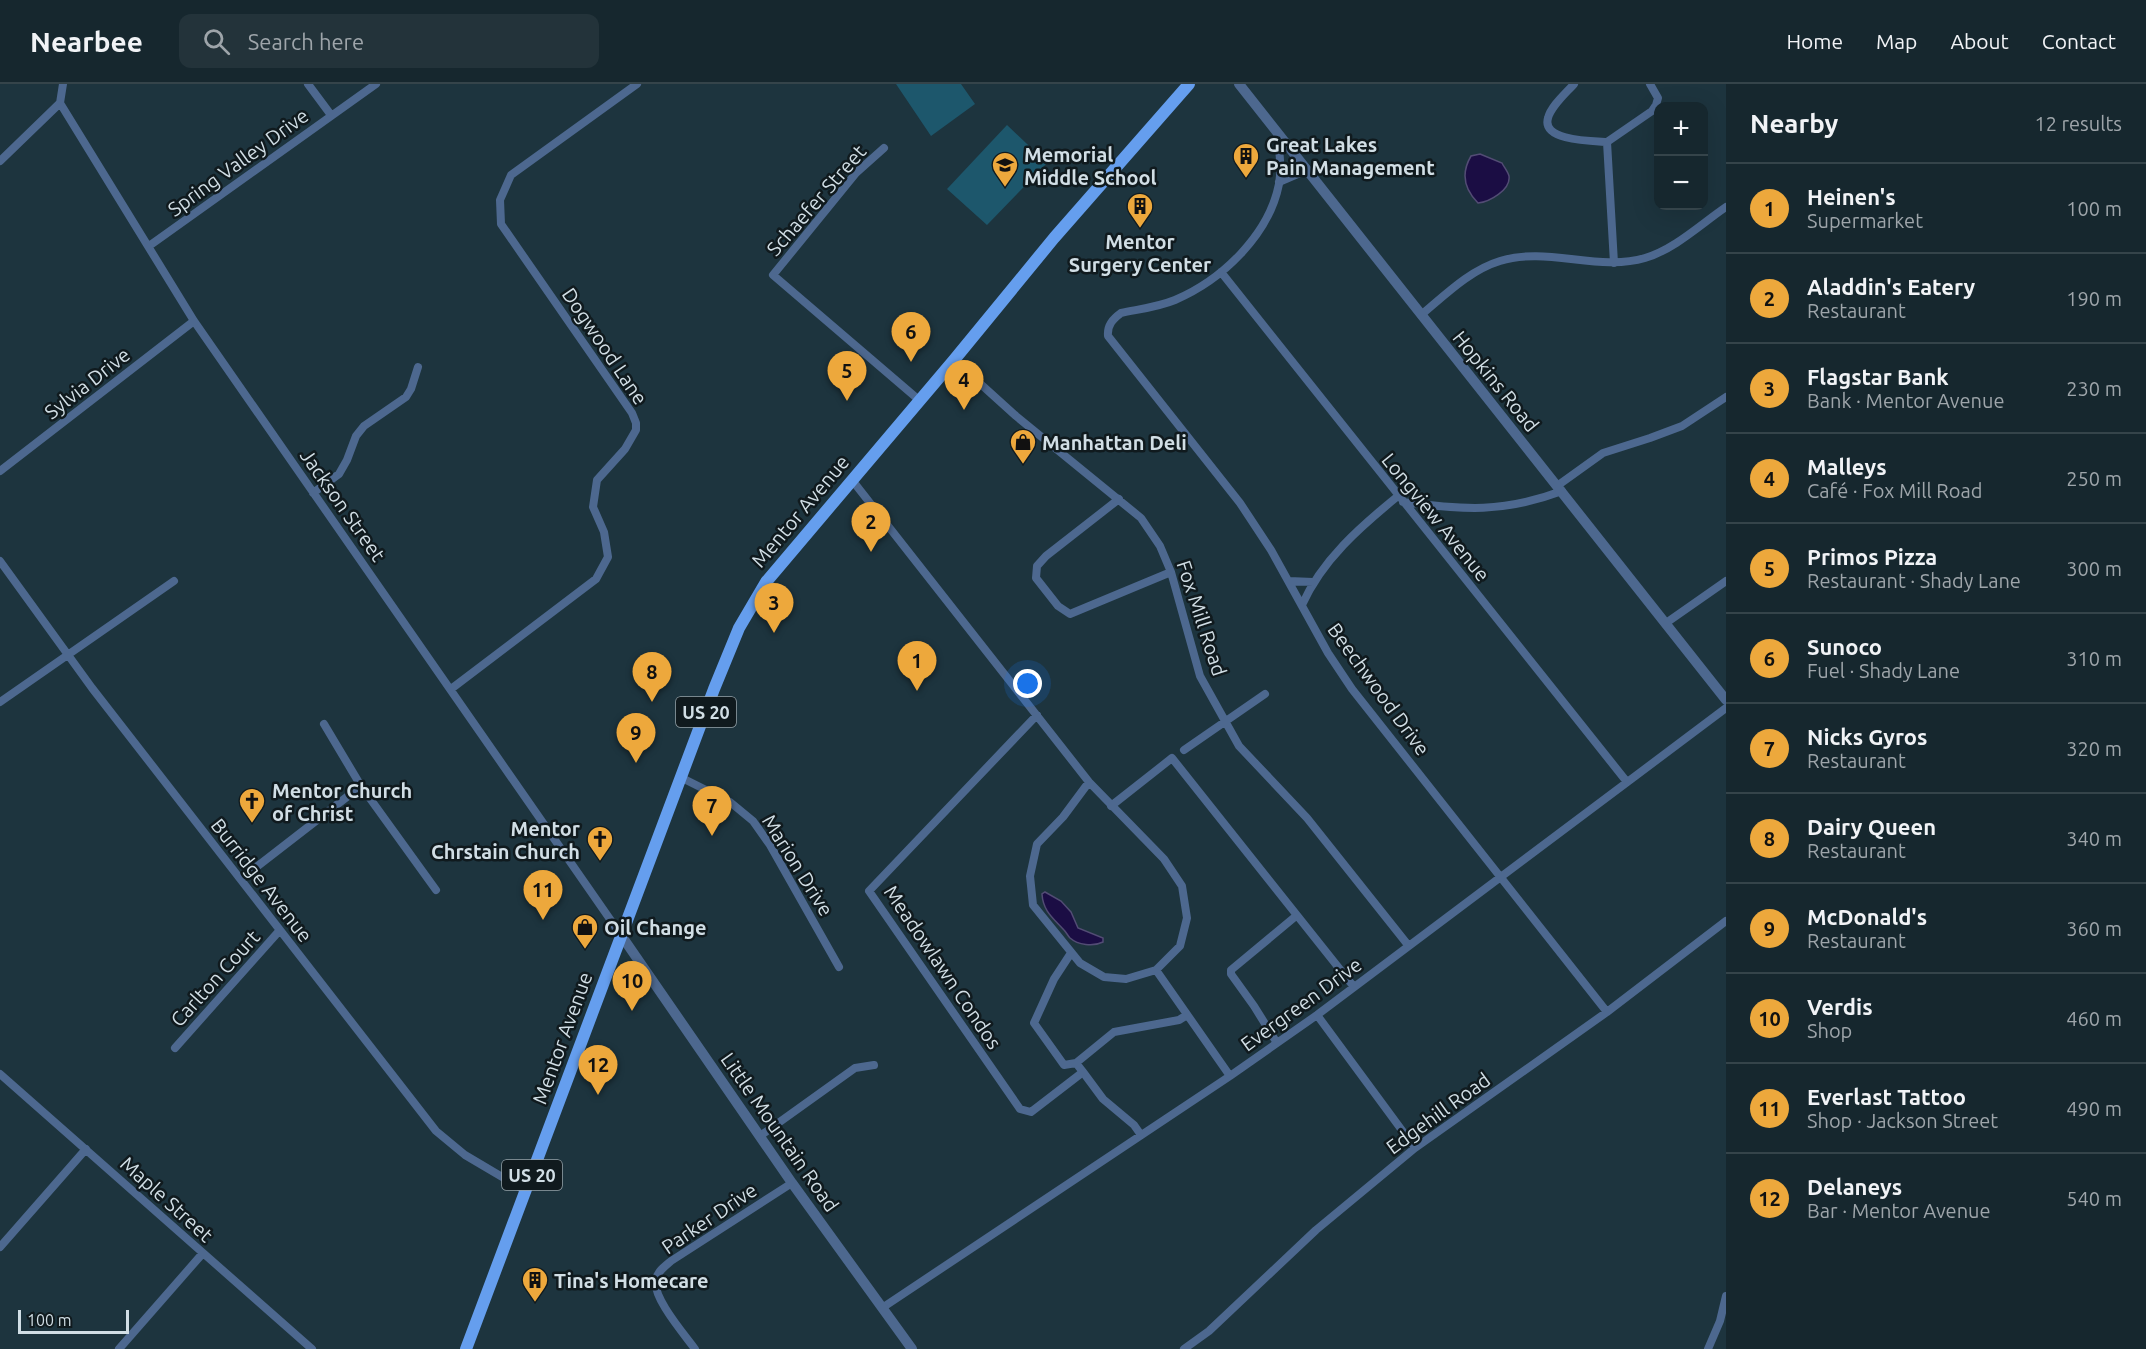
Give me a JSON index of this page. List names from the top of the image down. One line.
{"streets":{"main road":["Mentor Avenue","US 20"],"street":["Spring Valley Drive","Schaefer Street","Dogwood Lane","Hopkins Road","Sylvia Drive","Jackson Street","Longview Avenue","Fox Mill Road","Beechwood Drive","Marion Drive","Burridge Avenue","Meadowlawn Condos","Carlton Court","Evergreen Drive","Edgehill Road","Little Mountain Road","Maple Street","Parker Drive"]},"crossings":[["Spring Valley Drive","Jackson Street"],["Schaefer Street","Mentor Avenue"],["Dogwood Lane","Jackson Street"],["Sylvia Drive","Jackson Street"],["Jackson Street","Mentor Avenue"],["Jackson Street","Little Mountain Road"],["Mentor Avenue","Fox Mill Road"],["Mentor Avenue","Marion Drive"],["Mentor Avenue","Burridge Avenue"],["Mentor Avenue","Little Mountain Road"],["Longview Avenue","Beechwood Drive"],["Longview Avenue","Evergreen Drive"],["Fox Mill Road","Evergreen Drive"],["Beechwood Drive","Evergreen Drive"],["Beechwood Drive","Edgehill Road"],["Burridge Avenue","Carlton Court"],["Evergreen Drive","Little Mountain Road"],["Little Mountain Road","Parker Drive"]],"places":{"building":["Great Lakes Pain Management","Mentor Surgery Center","Tina's Homecare"],"school or university":["Memorial Middle School"],"shop":["Manhattan Deli","Oil Change"],"church":["Mentor Church of Christ","Mentor Chrstain Church"]},"scale_bar":"100 m","page":{"header":"Nearbee","search":"Search here","nav":["Home","Map","About","Contact"],"heading":["Nearby","12 results"],"map_buttons":["+","−"],"list":[{"mark":"1","name":"Heinen's","note":"Supermarket","value":"100 m"},{"mark":"2","name":"Aladdin's Eatery","note":"Restaurant","value":"190 m"},{"mark":"3","name":"Flagstar Bank","note":"Bank · Mentor Avenue","value":"230 m"},{"mark":"4","name":"Malleys","note":"Café · Fox Mill Road","value":"250 m"},{"mark":"5","name":"Primos Pizza","note":"Restaurant · Shady Lane","value":"300 m"},{"mark":"6","name":"Sunoco","note":"Fuel · Shady Lane","value":"310 m"},{"mark":"7","name":"Nicks Gyros","note":"Restaurant","value":"320 m"},{"mark":"8","name":"Dairy Queen","note":"Restaurant","value":"340 m"},{"mark":"9","name":"McDonald's","note":"Restaurant","value":"360 m"},{"mark":"10","name":"Verdis","note":"Shop","value":"460 m"},{"mark":"11","name":"Everlast Tattoo","note":"Shop · Jackson Street","value":"490 m"},{"mark":"12","name":"Delaneys","note":"Bar · Mentor Avenue","value":"540 m"}],"pins":["6","5","4","2","3","1","8","9","7","11","10","12"],"scale":"100 m"}}
